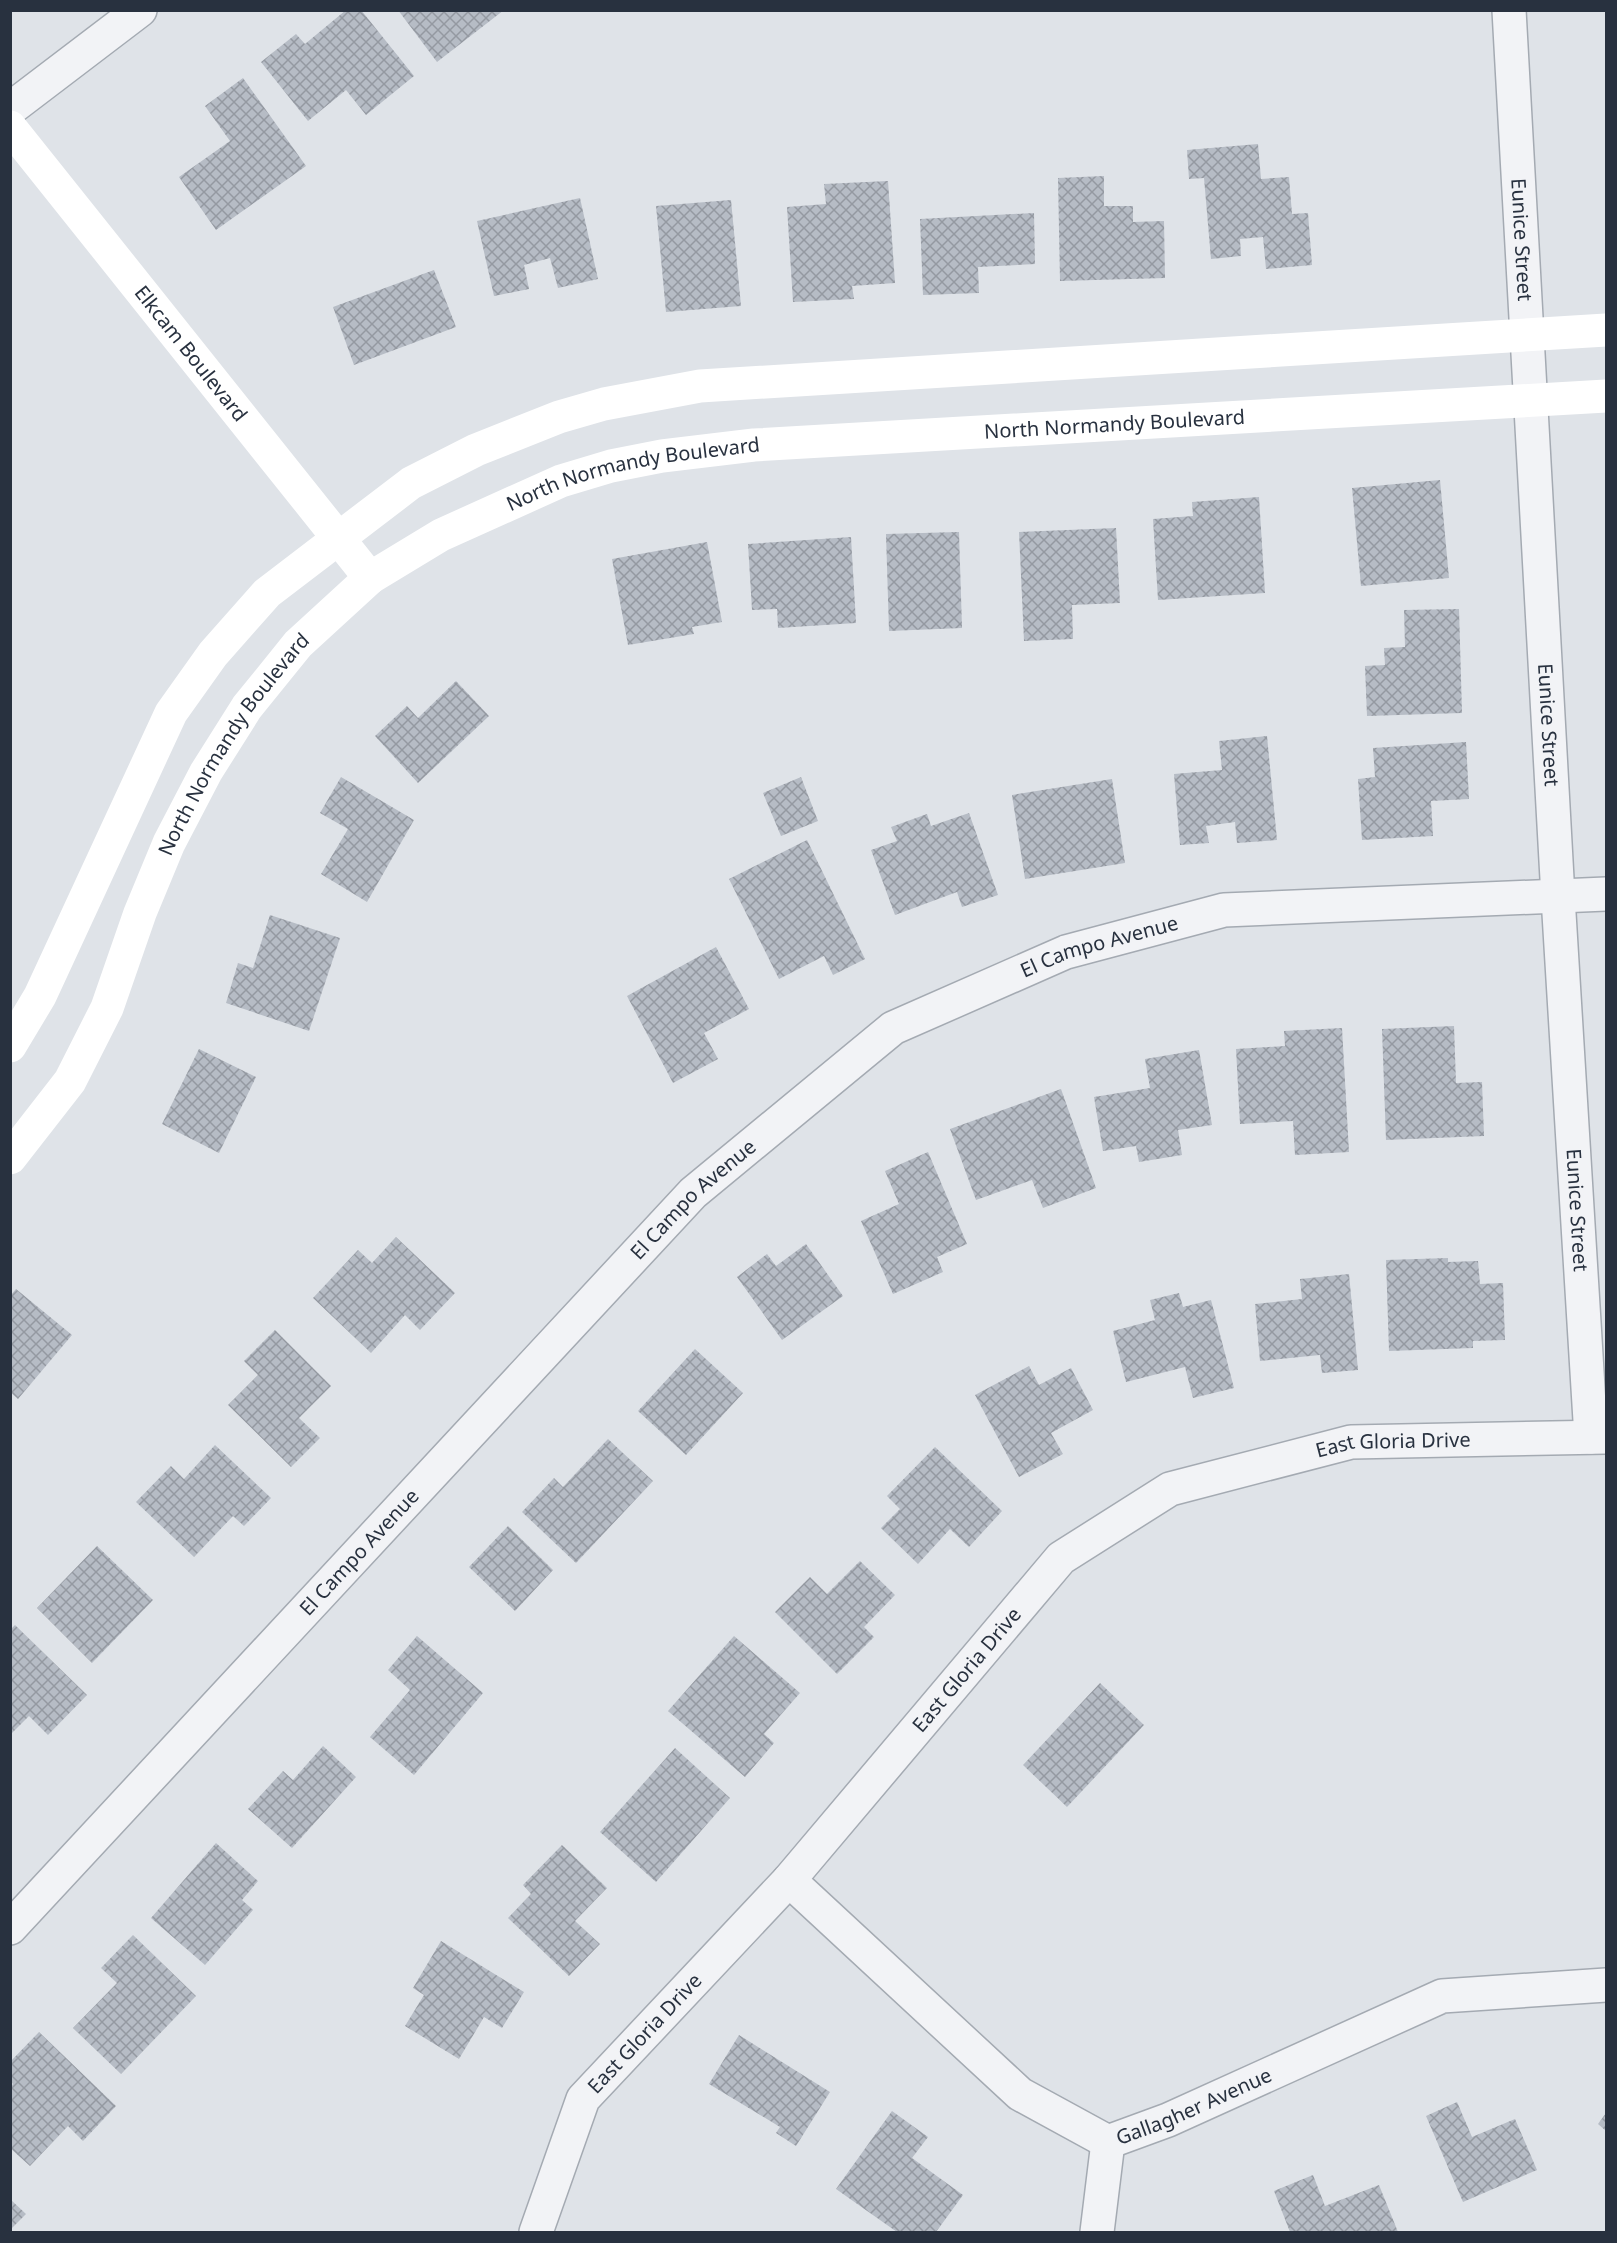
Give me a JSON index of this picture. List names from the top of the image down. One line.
{"streets":{"street":["Eunice Street","Elkcam Boulevard","North Normandy Boulevard","El Campo Avenue","East Gloria Drive","Gallagher Avenue"]},"crossings":[["Eunice Street","North Normandy Boulevard"],["Eunice Street","El Campo Avenue"],["Eunice Street","East Gloria Drive"],["Elkcam Boulevard","North Normandy Boulevard"],["East Gloria Drive","Gallagher Avenue"]]}
